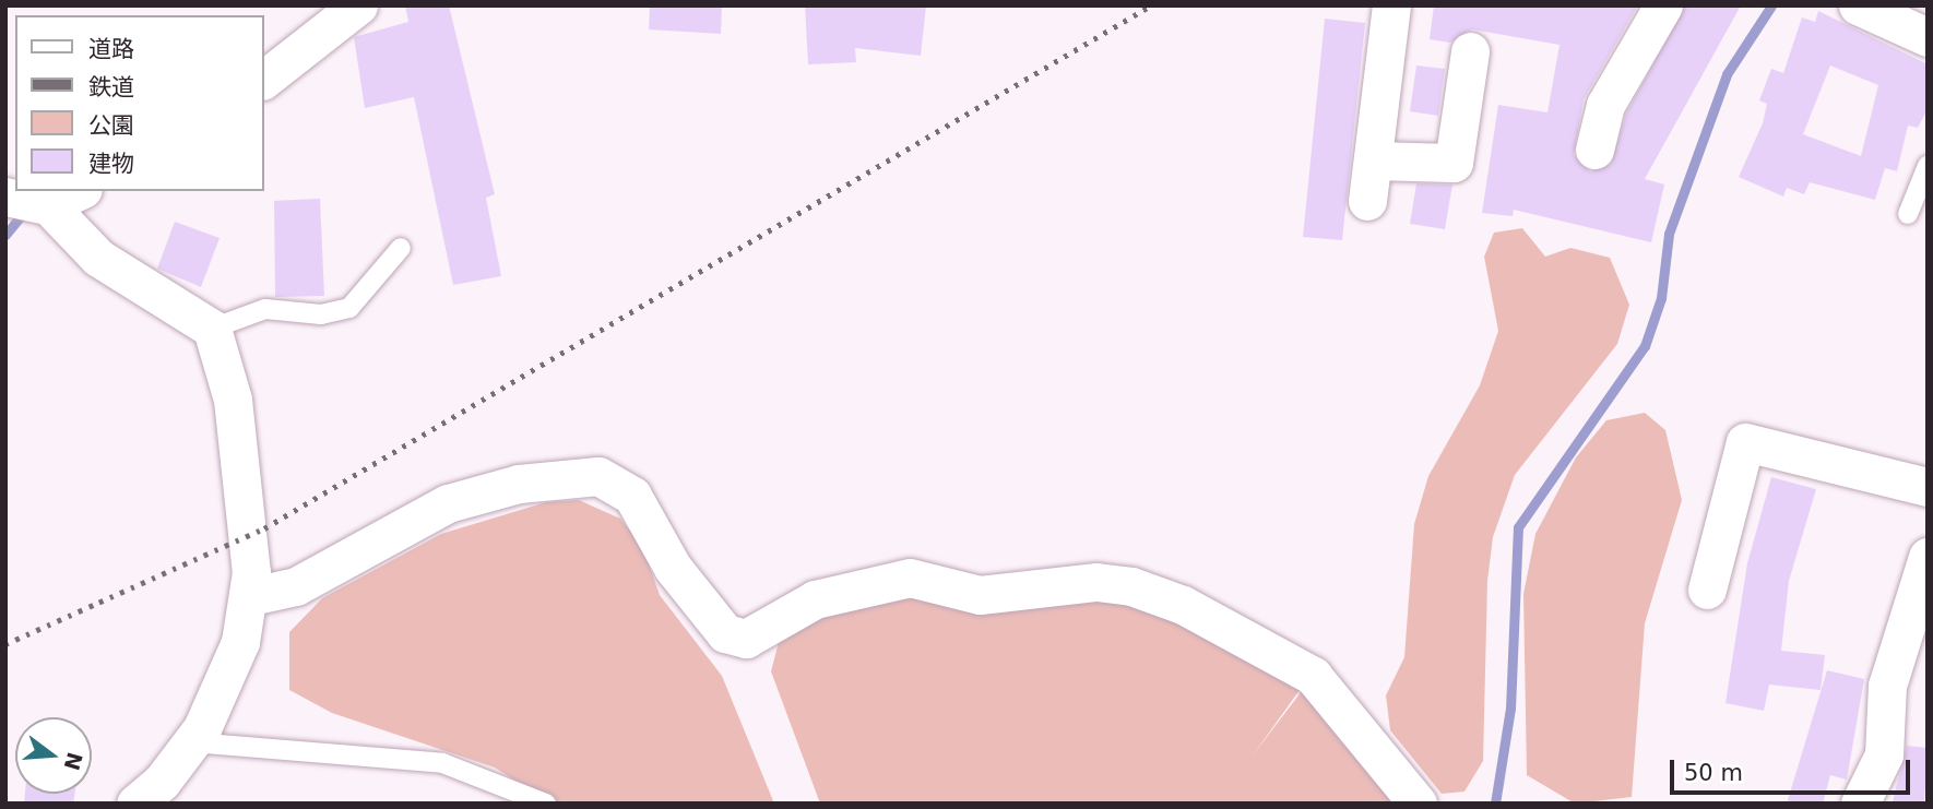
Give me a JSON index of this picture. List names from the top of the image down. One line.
{"legend":["道路","鉄道","公園","建物"],"scale_bar":"50 m","north":"right"}
